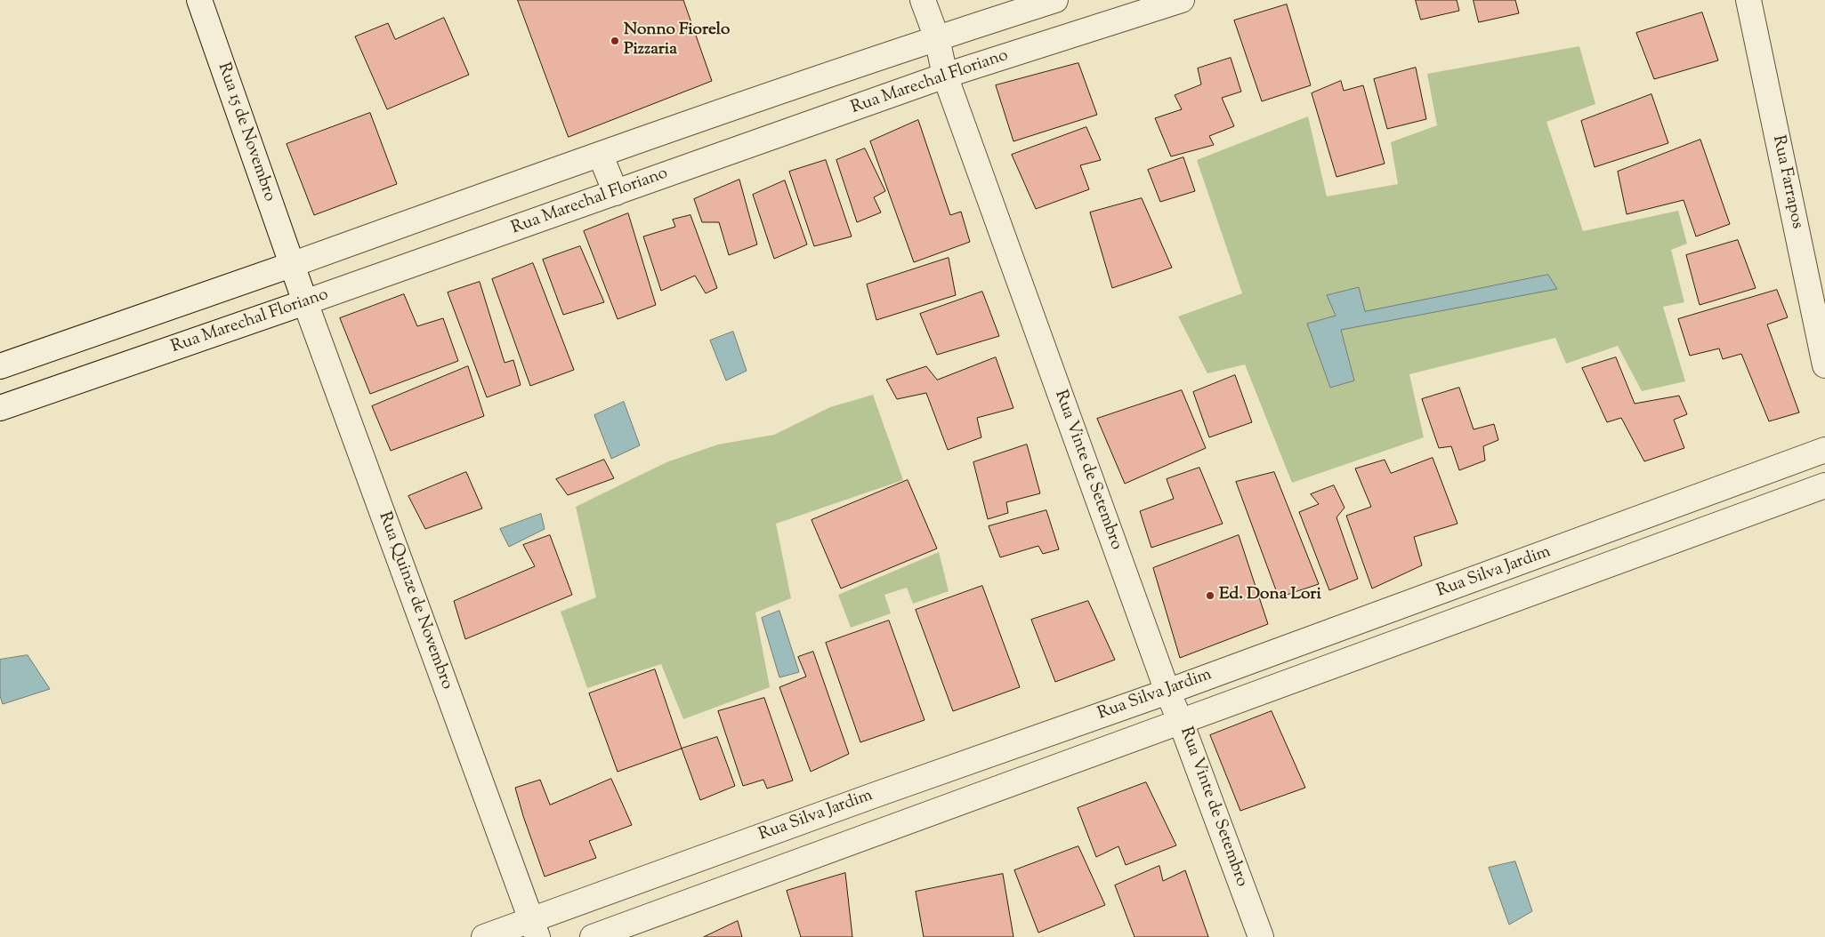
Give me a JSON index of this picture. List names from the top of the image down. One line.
{"streets":{"street":["Rua Marechal Floriano","Rua 15 de Novembro","Rua Farrapos","Rua Vinte de Setembro","Rua Silva Jardim","Rua Quinze de Novembro"]},"crossings":[["Rua Marechal Floriano","Rua Vinte de Setembro"],["Rua Marechal Floriano","Rua Quinze de Novembro"],["Rua 15 de Novembro","Rua Quinze de Novembro"],["Rua Vinte de Setembro","Rua Silva Jardim"],["Rua Silva Jardim","Rua Quinze de Novembro"]],"places":["Nonno Fiorelo Pizzaria","Ed. Dona Lori"]}
